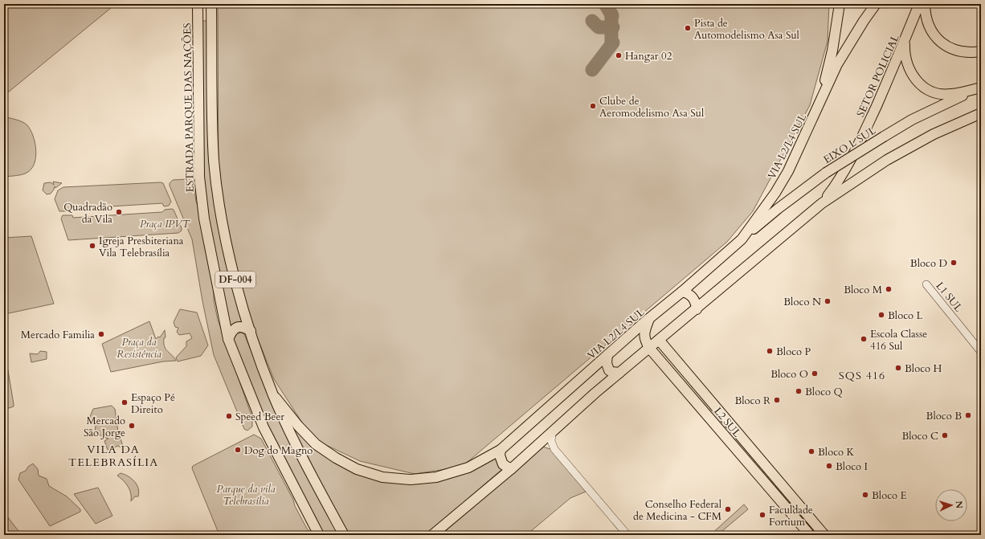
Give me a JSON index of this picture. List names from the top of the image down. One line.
{"streets":{"main road":["SETOR POLICIAL","ESTRADA PARQUE DAS NAÇÕES","EIXO L SUL","VIA L2/L4 SUL","DF-004","L2 SUL"],"street":["L1 SUL"]},"crossings":[["EIXO L SUL","VIA L2/L4 SUL"],["VIA L2/L4 SUL","DF-004"],["VIA L2/L4 SUL","L2 SUL"]],"districts":["SQS 416","VILA DA TELEBRASÍLIA"],"parks":["Praça IPVT","Praça da Resistência","Parque da vila Telebrasília"],"places":["Pista de Automodelismo Asa Sul","Hangar 02","Clube de Aeromodelismo Asa Sul","Quadradão da Vila","Igreja Presbiteriana Vila Telebrasília","Bloco D","Bloco M","Bloco N","Bloco L","Mercado Familia","Escola Classe 416 Sul","Bloco P","Bloco H","Bloco O","Bloco Q","Bloco R","Espaço Pé Direito","Bloco B","Speed Beer","Mercado São Jorge","Bloco C","Dog do Magno","Bloco K","Bloco I","Bloco E","Conselho Federal de Medicina - CFM","Faculdade Fortium"],"north":"right"}
